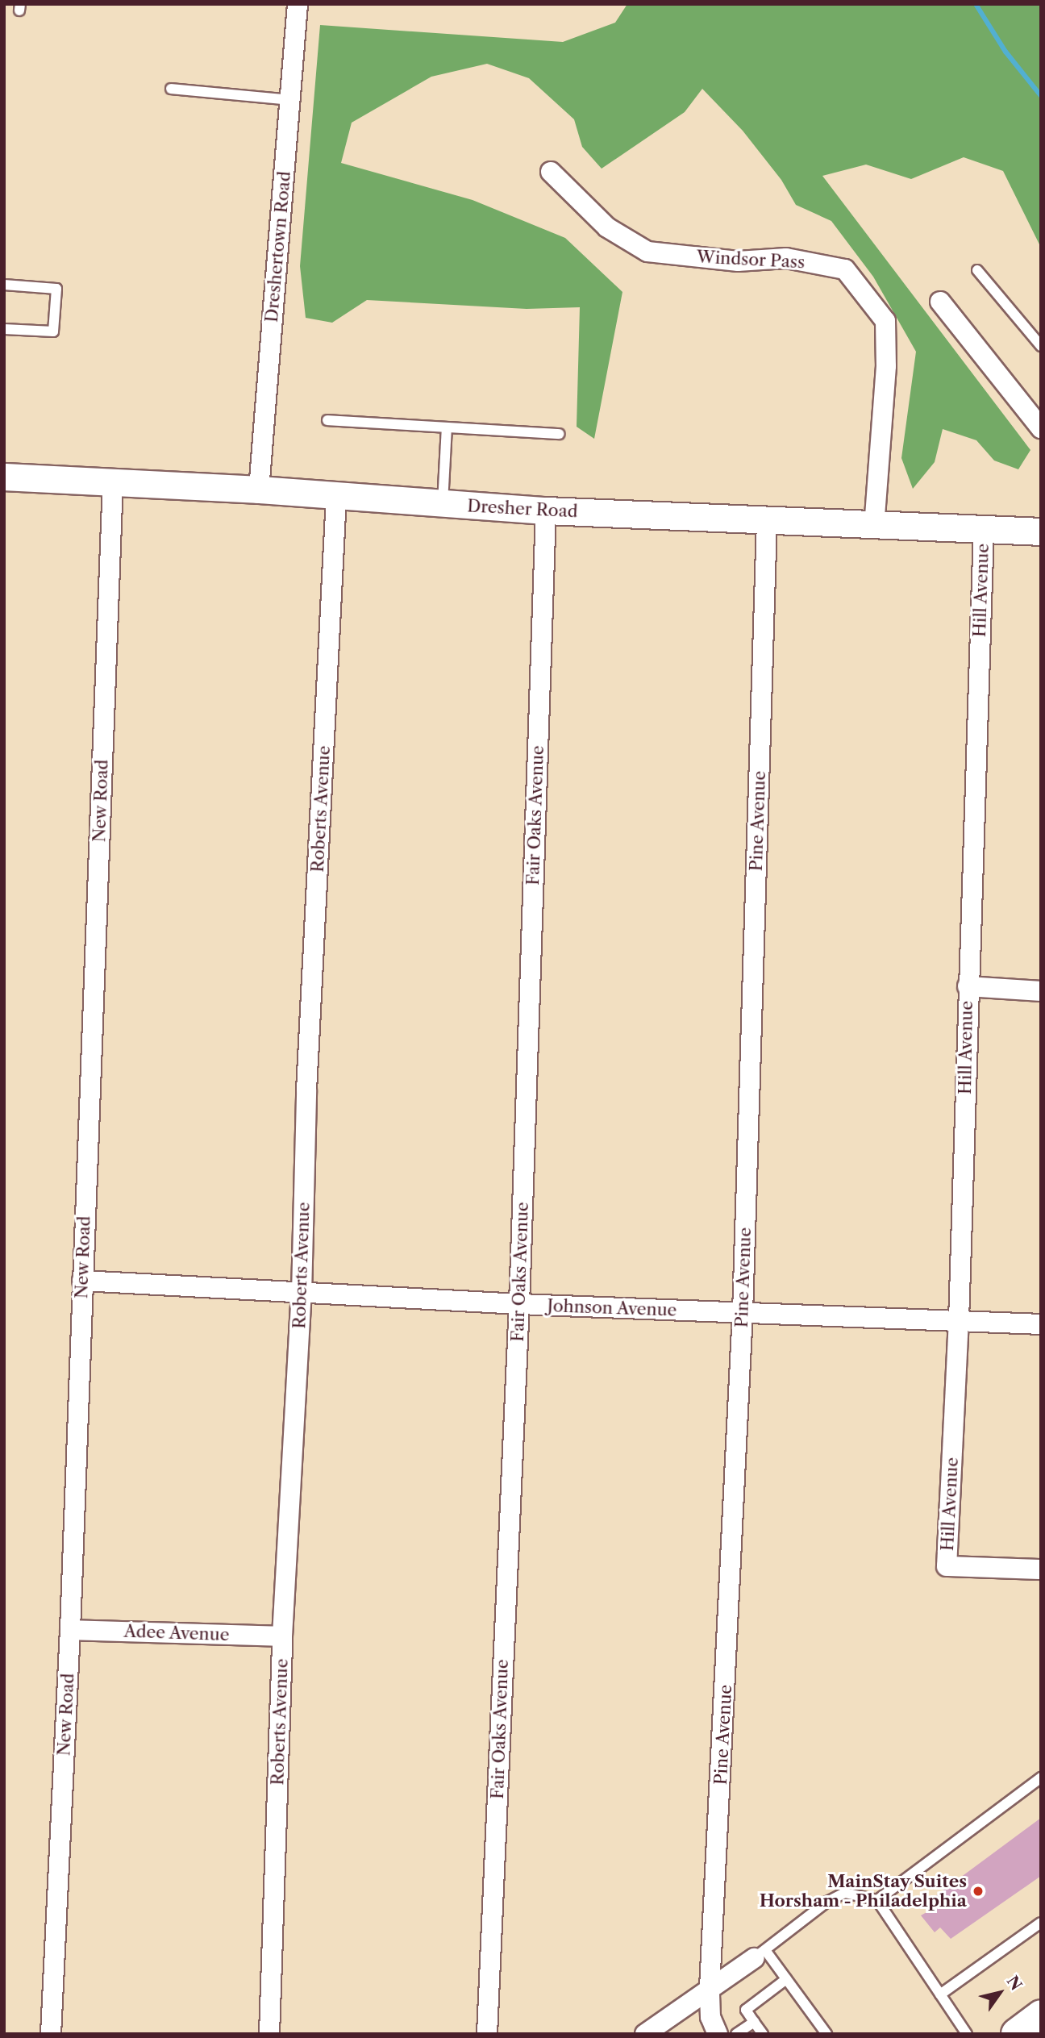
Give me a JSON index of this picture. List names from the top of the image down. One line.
{"streets":{"main road":["Dresher Road"],"street":["Dreshertown Road","Windsor Pass","Hill Avenue","New Road","Roberts Avenue","Fair Oaks Avenue","Pine Avenue","Johnson Avenue","Adee Avenue"]},"crossings":[["Dreshertown Road","Dresher Road"],["Windsor Pass","Dresher Road"],["Dresher Road","Hill Avenue"],["Dresher Road","New Road"],["Dresher Road","Roberts Avenue"],["Dresher Road","Fair Oaks Avenue"],["Dresher Road","Pine Avenue"],["Hill Avenue","Johnson Avenue"],["New Road","Johnson Avenue"],["New Road","Adee Avenue"],["Roberts Avenue","Johnson Avenue"],["Roberts Avenue","Adee Avenue"],["Fair Oaks Avenue","Johnson Avenue"],["Pine Avenue","Johnson Avenue"]],"places":["MainStay Suites Horsham - Philadelphia"],"north":"top right"}
